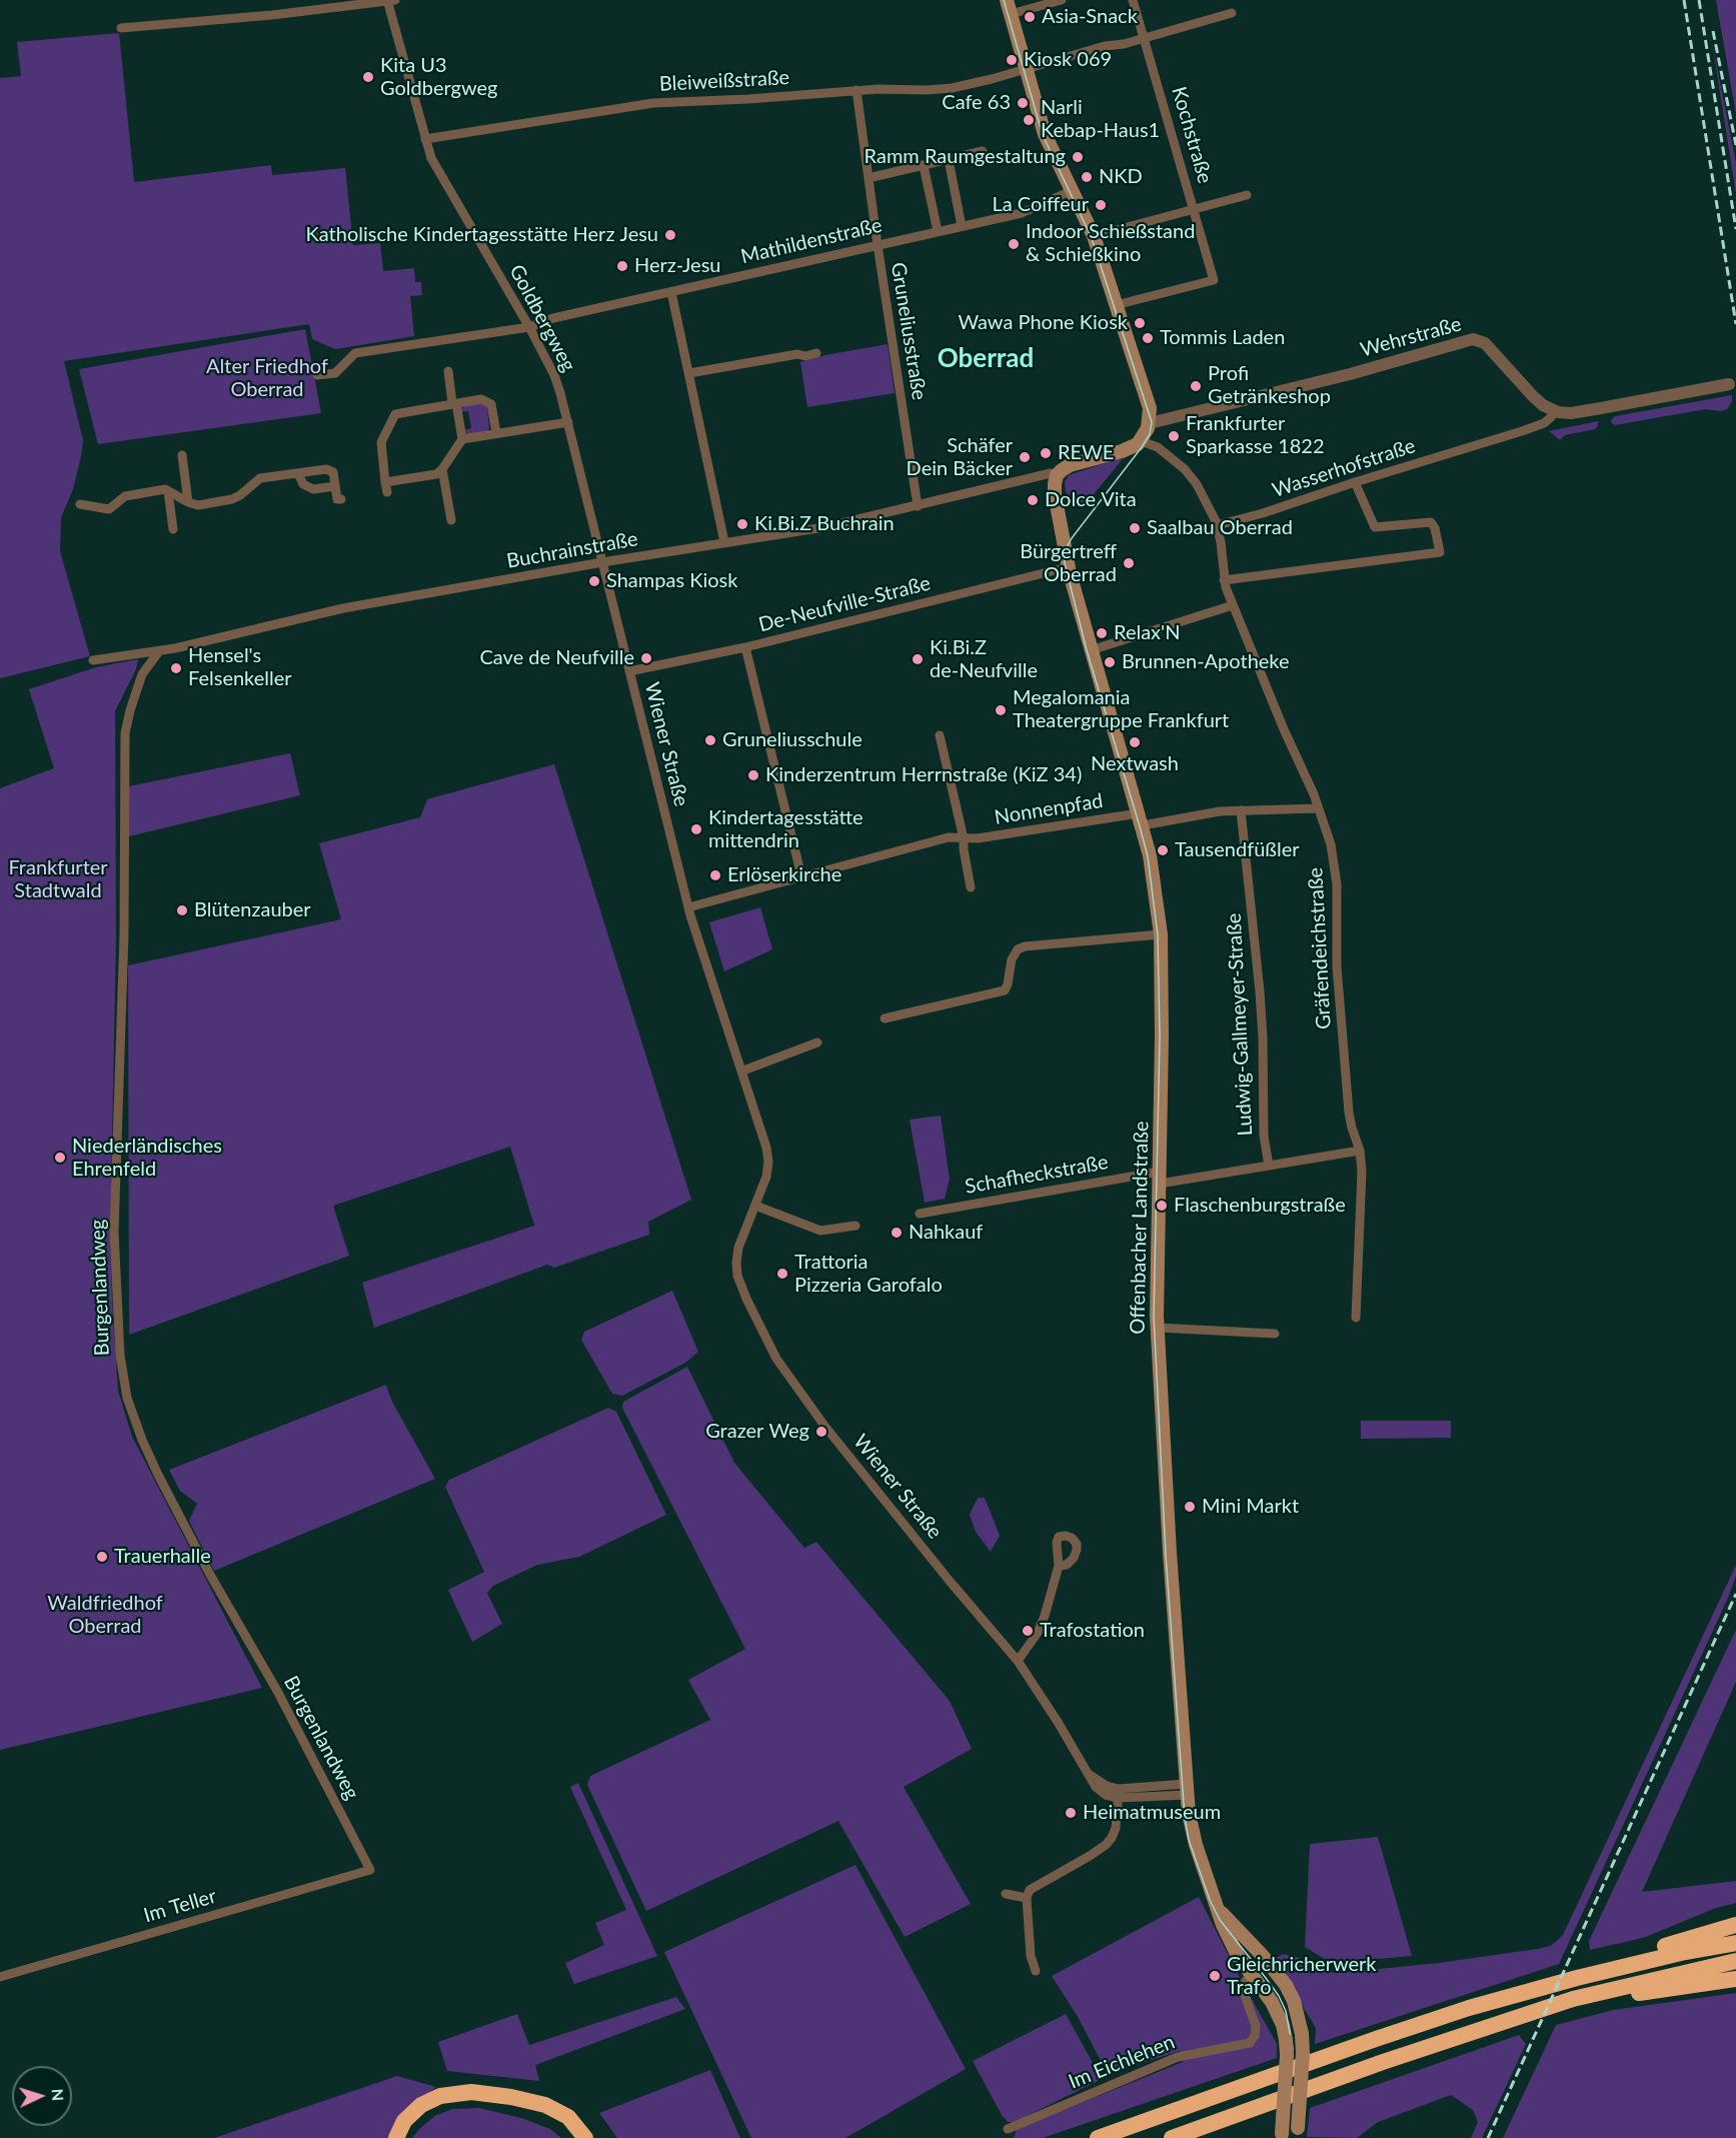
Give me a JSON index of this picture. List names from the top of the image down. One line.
{"streets":{"main road":["Offenbacher Landstraße"],"street":["Bleiweißstraße","Kochstraße","Mathildenstraße","Goldbergweg","Gruneliusstraße","Wehrstraße","Wasserhofstraße","Buchrainstraße","De-Neufville-Straße","Wiener Straße","Nonnenpfad","Gräfendeichstraße","Ludwig-Gallmeyer-Straße","Schafheckstraße","Burgenlandweg","Im Teller","Im Eichlehen"]},"crossings":[["Bleiweißstraße","Kochstraße"],["Bleiweißstraße","Goldbergweg"],["Bleiweißstraße","Gruneliusstraße"],["Mathildenstraße","Goldbergweg"],["Mathildenstraße","Gruneliusstraße"],["Goldbergweg","Buchrainstraße"],["Goldbergweg","Wiener Straße"],["Gruneliusstraße","Buchrainstraße"],["Wehrstraße","Wasserhofstraße"],["Wasserhofstraße","Gräfendeichstraße"],["Buchrainstraße","Wiener Straße"],["Buchrainstraße","Offenbacher Landstraße"],["Buchrainstraße","Burgenlandweg"],["De-Neufville-Straße","Wiener Straße"],["De-Neufville-Straße","Offenbacher Landstraße"],["Wiener Straße","Nonnenpfad"],["Wiener Straße","Offenbacher Landstraße"],["Nonnenpfad","Gräfendeichstraße"],["Nonnenpfad","Ludwig-Gallmeyer-Straße"],["Nonnenpfad","Offenbacher Landstraße"],["Schafheckstraße","Offenbacher Landstraße"],["Offenbacher Landstraße","Im Eichlehen"],["Burgenlandweg","Im Teller"]],"districts":["Oberrad"],"parks":["Alter Friedhof Oberrad","Frankfurter Stadtwald","Waldfriedhof Oberrad"],"places":["Asia-Snack","Kiosk 069","Kita U3 Goldbergweg","Cafe 63","Narli Kebap-Haus1","Ramm Raumgestaltung","NKD","La Coiffeur","Katholische Kindertagesstätte Herz Jesu","Indoor Schießstand & Schießkino","Herz-Jesu","Wawa Phone Kiosk","Tommis Laden","Profi Getränkeshop","Frankfurter Sparkasse 1822","REWE","Schäfer Dein Bäcker","Dolce Vita","Ki.Bi.Z Buchrain","Saalbau Oberrad","Bürgertreff Oberrad","Shampas Kiosk","Relax'N","Cave de Neufville","Ki.Bi.Z de-Neufville","Brunnen-Apotheke","Hensel's Felsenkeller","Megalomania Theatergruppe Frankfurt","Gruneliusschule","Nextwash","Kinderzentrum Herrnstraße (KiZ 34)","Kindertagesstätte mittendrin","Tausendfüßler","Erlöserkirche","Blütenzauber","Niederländisches Ehrenfeld","Flaschenburgstraße","Nahkauf","Trattoria Pizzeria Garofalo","Grazer Weg","Mini Markt","Trauerhalle","Trafostation","Heimatmuseum","Gleichricherwerk Trafo"],"north":"right"}
